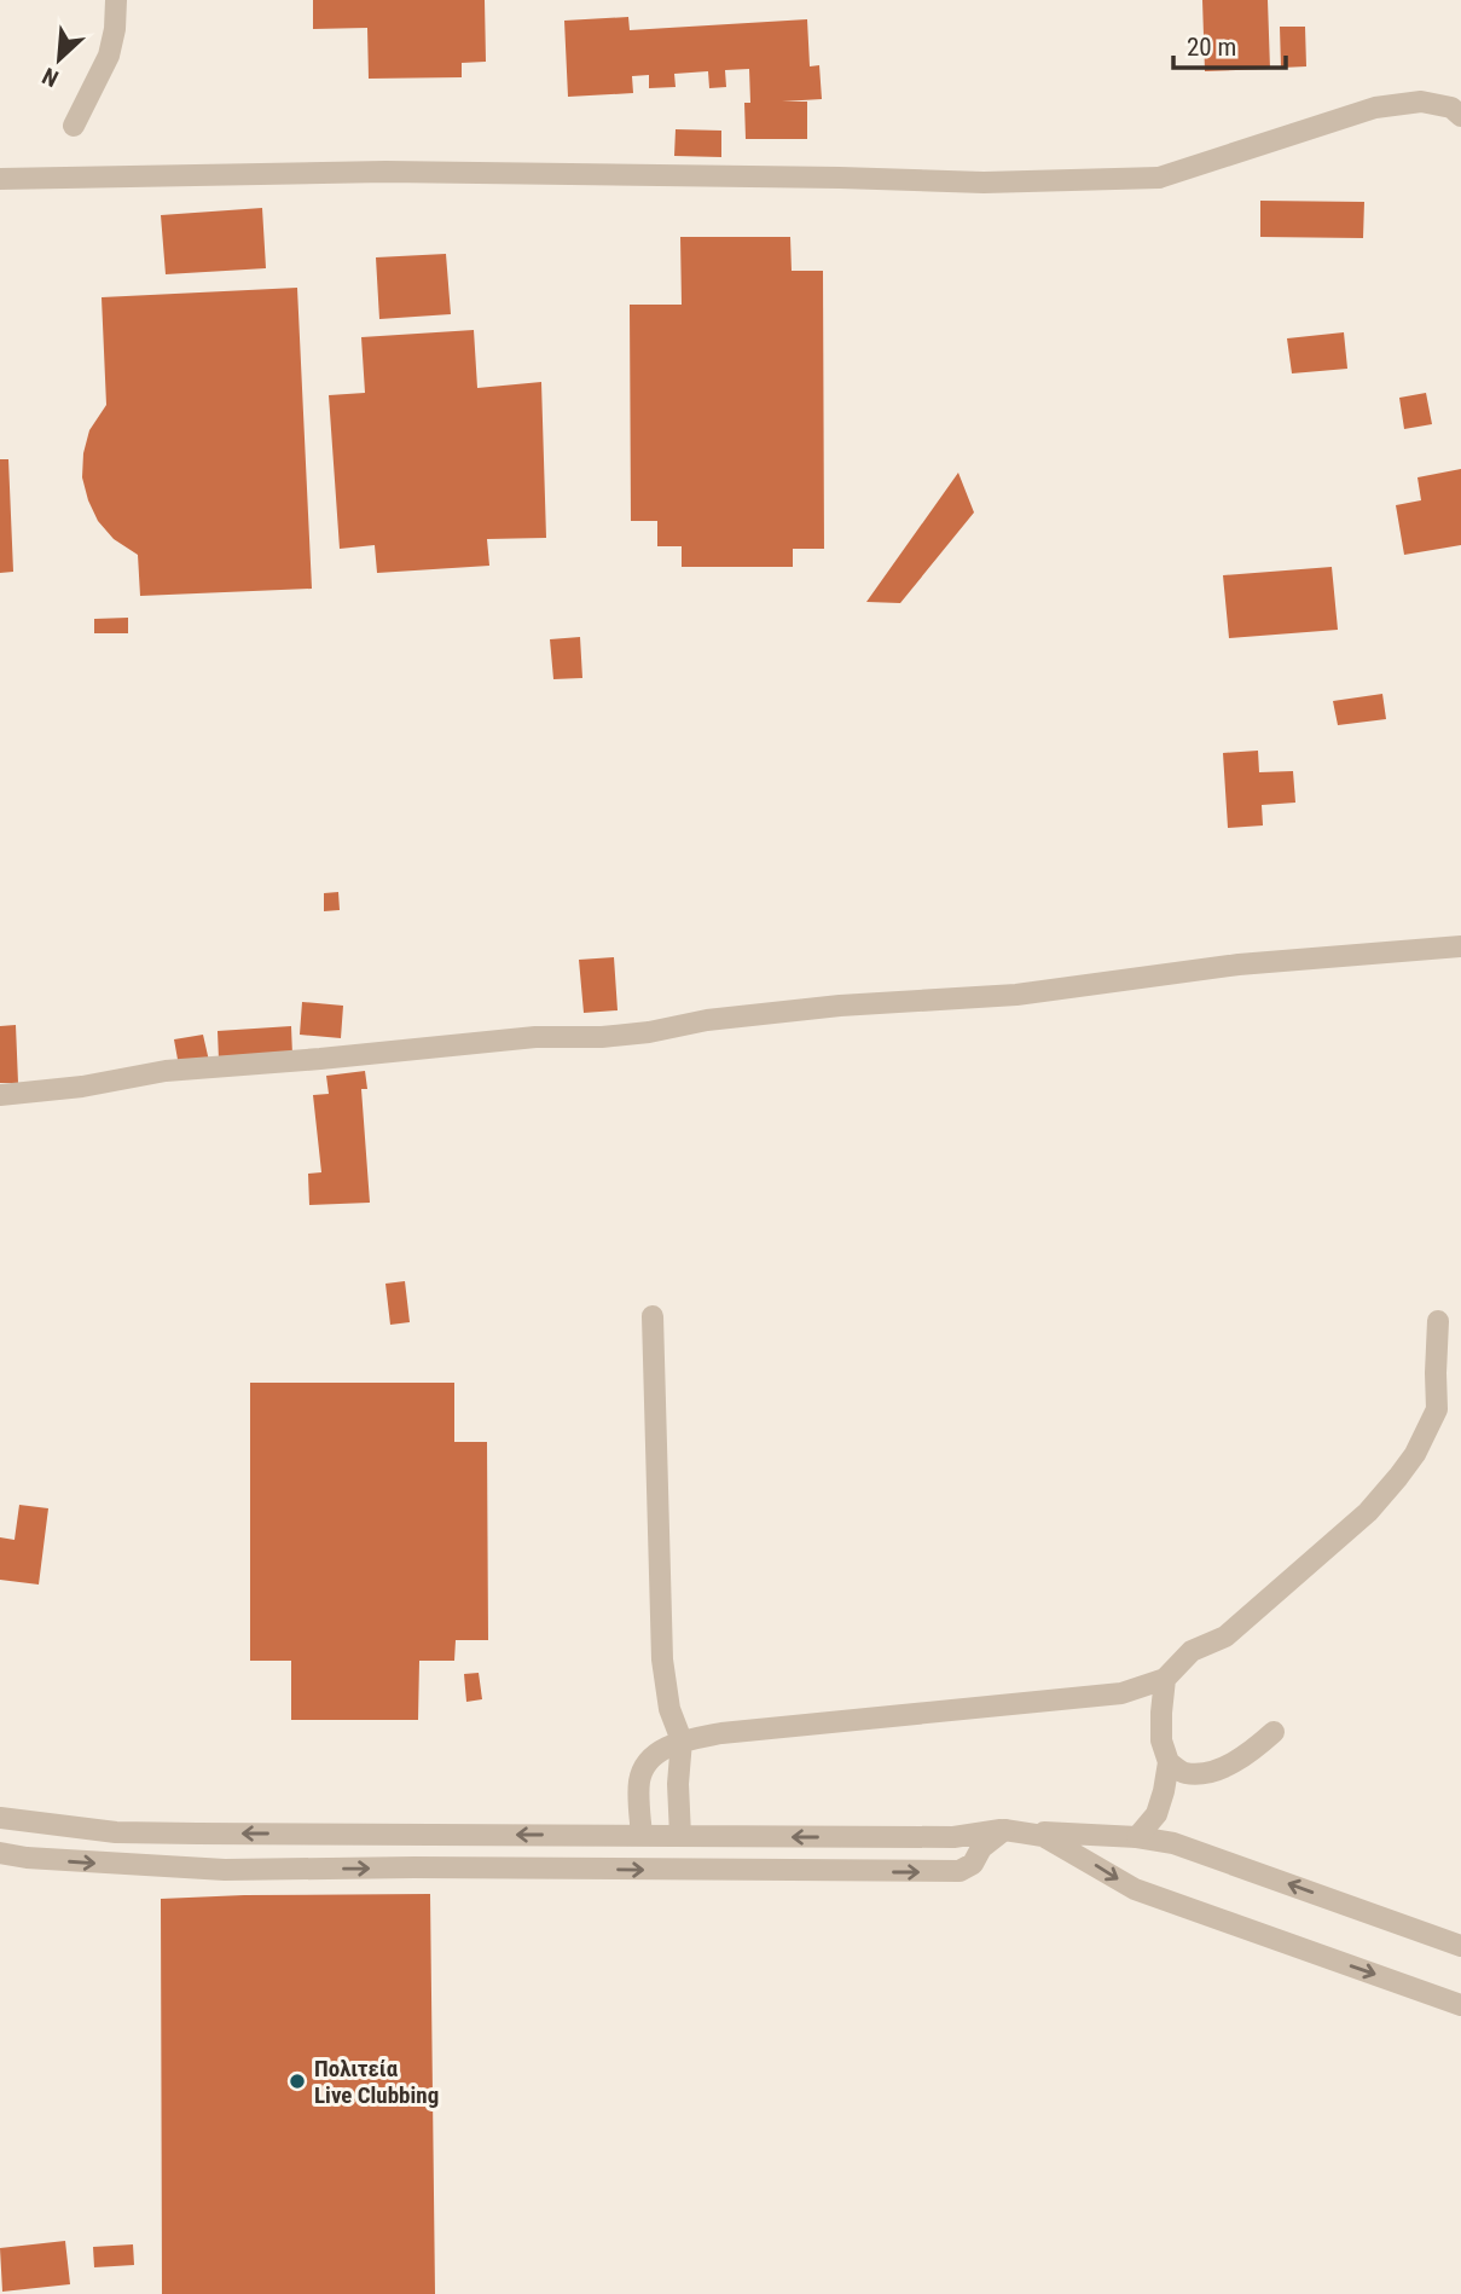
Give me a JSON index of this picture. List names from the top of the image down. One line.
{"places":["Πολιτεία Live Clubbing"],"scale_bar":"20 m","north":"bottom left"}
